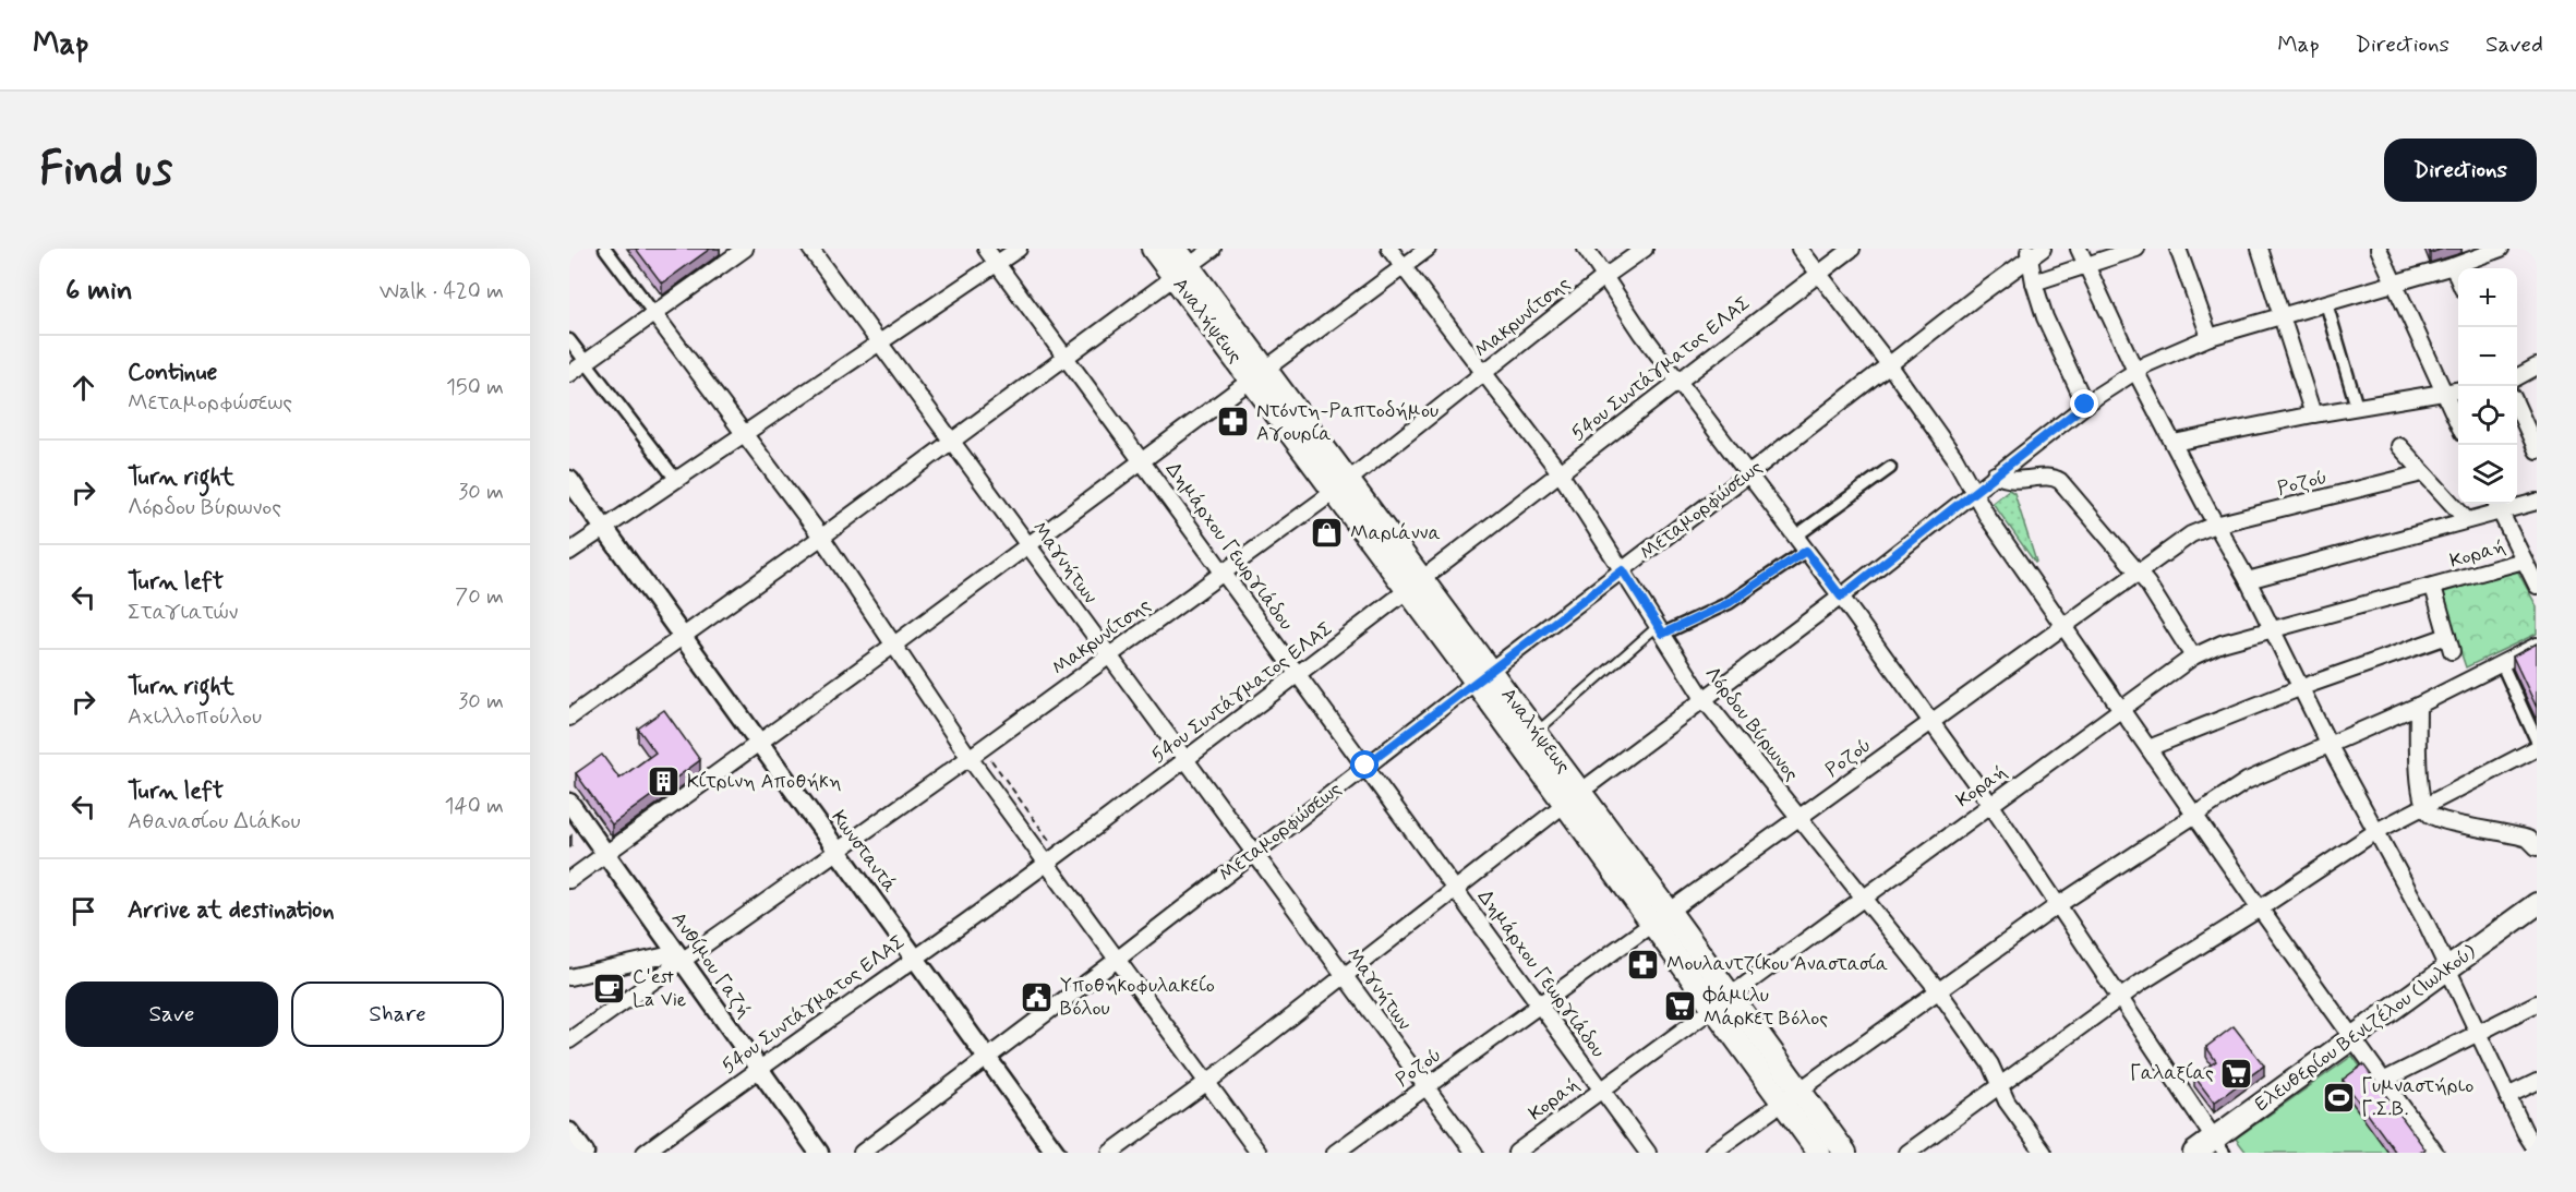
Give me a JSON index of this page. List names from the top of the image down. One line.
{"streets":{"main road":["Αναλήψεως","Ελευθερίου Βενιζέλου (Ιωλκού)"],"street":["Μακρυνίτσης","54ου Συντάγματος ΕΛΑΣ","Ροζού","Μεταμορφώσεως","Δημάρχου Γεωργιάδου","Κοραή","Μαγνήτων","Λόρδου Βύρωνος","Κωνσταντά","Ανθίμου Γαζή"]},"crossings":[["Μακρυνίτσης","Αναλήψεως"],["Μακρυνίτσης","Δημάρχου Γεωργιάδου"],["Μακρυνίτσης","Μαγνήτων"],["Μακρυνίτσης","Λόρδου Βύρωνος"],["Μακρυνίτσης","Κωνσταντά"],["Μακρυνίτσης","Ανθίμου Γαζή"],["Αναλήψεως","54ου Συντάγματος ΕΛΑΣ"],["Αναλήψεως","Ροζού"],["Αναλήψεως","Μεταμορφώσεως"],["Αναλήψεως","Κοραή"],["54ου Συντάγματος ΕΛΑΣ","Δημάρχου Γεωργιάδου"],["54ου Συντάγματος ΕΛΑΣ","Μαγνήτων"],["54ου Συντάγματος ΕΛΑΣ","Λόρδου Βύρωνος"],["54ου Συντάγματος ΕΛΑΣ","Κωνσταντά"],["54ου Συντάγματος ΕΛΑΣ","Ανθίμου Γαζή"],["Ροζού","Δημάρχου Γεωργιάδου"],["Ροζού","Μαγνήτων"],["Ροζού","Λόρδου Βύρωνος"],["Μεταμορφώσεως","Δημάρχου Γεωργιάδου"],["Μεταμορφώσεως","Μαγνήτων"],["Μεταμορφώσεως","Λόρδου Βύρωνος"],["Μεταμορφώσεως","Κωνσταντά"],["Δημάρχου Γεωργιάδου","Κοραή"],["Κοραή","Λόρδου Βύρωνος"]],"places":{"pharmacy":["Ντόντη-Ραπτοδήμου Αγουρία","Μουλαντζίκου Αναστασία"],"shop":["Μαριάννα"],"building":["Κίτρινη Αποθήκη"],"cafe":["C'est La Vie"],"public building":["Υποθηκοφυλακείο Βόλου"],"supermarket":["Φάμιλυ Μάρκετ Βόλος","Γαλαξίας"],"sports":["Γυμναστήριο Γ.Σ.Β."]},"page":{"header":"Map","nav":["Map","Directions","Saved"],"buttons":["Directions",["Save","Share"]],"title":"Find us","heading":["6 min","Walk · 420 m"],"map_buttons":["+","−"],"list":[["Continue","Μεταμορφώσεως","150 m"],["Turn right","Λόρδου Βύρωνος","30 m"],["Turn left","Σταγιατών","70 m"],["Turn right","Αχιλλοπούλου","30 m"],["Turn left","Αθανασίου Διάκου","140 m"],"Arrive at destination"]}}
